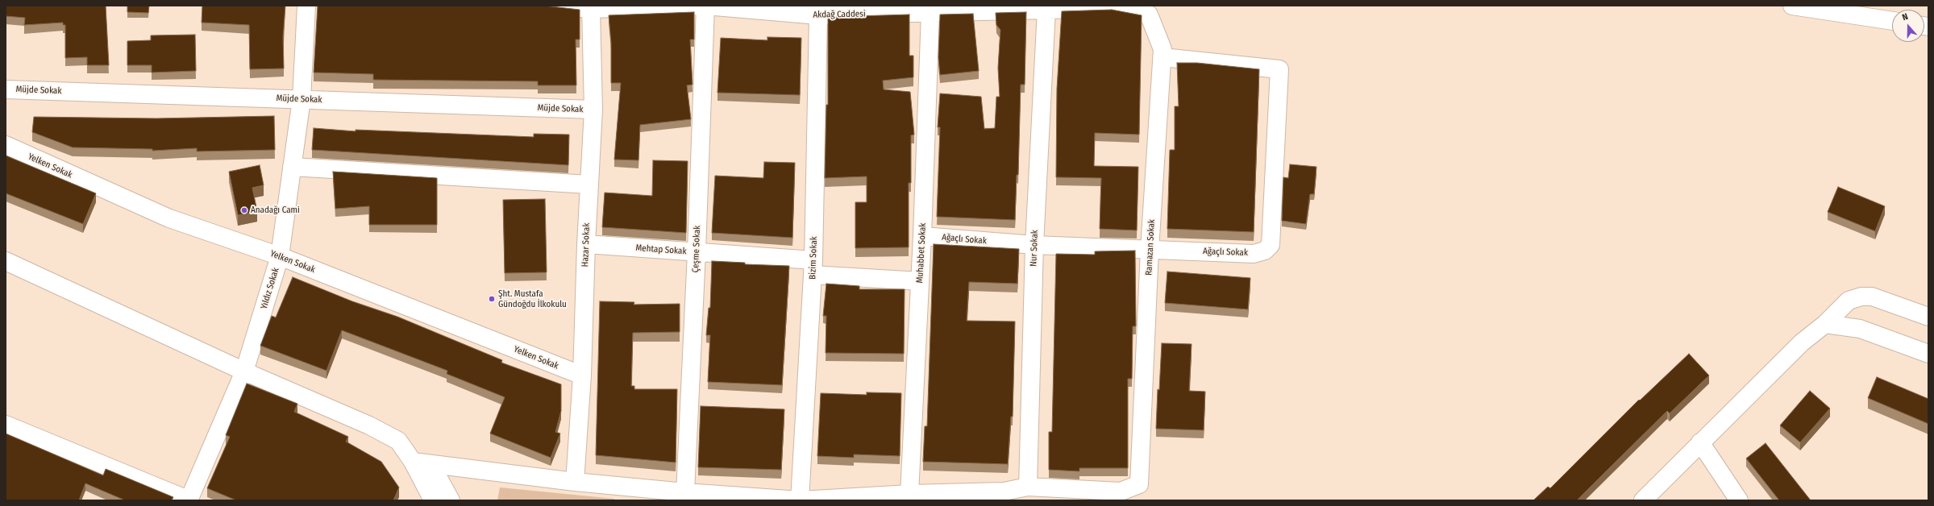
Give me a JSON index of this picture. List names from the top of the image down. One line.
{"streets":{"street":["Akdağ Caddesi","Müjde Sokak","Yelken Sokak","Ağaçlı Sokak","Hazar Sokak","Ramazan Sokak","Nur Sokak","Çeşme Sokak","Mehtap Sokak","Muhabbet Sokak","Bizim Sokak","Yıldız Sokak"]},"crossings":[["Akdağ Caddesi","Hazar Sokak"],["Akdağ Caddesi","Ramazan Sokak"],["Akdağ Caddesi","Nur Sokak"],["Akdağ Caddesi","Çeşme Sokak"],["Akdağ Caddesi","Muhabbet Sokak"],["Akdağ Caddesi","Bizim Sokak"],["Müjde Sokak","Hazar Sokak"],["Müjde Sokak","Yıldız Sokak"],["Yelken Sokak","Hazar Sokak"],["Yelken Sokak","Yıldız Sokak"],["Ağaçlı Sokak","Ramazan Sokak"],["Ağaçlı Sokak","Nur Sokak"],["Ağaçlı Sokak","Muhabbet Sokak"],["Hazar Sokak","Mehtap Sokak"],["Ramazan Sokak","Nur Sokak"],["Çeşme Sokak","Mehtap Sokak"],["Mehtap Sokak","Muhabbet Sokak"],["Mehtap Sokak","Bizim Sokak"]],"places":["Anadağı Cami","Şht. Mustafa Gündoğdu İlkokulu"],"north":"top"}
